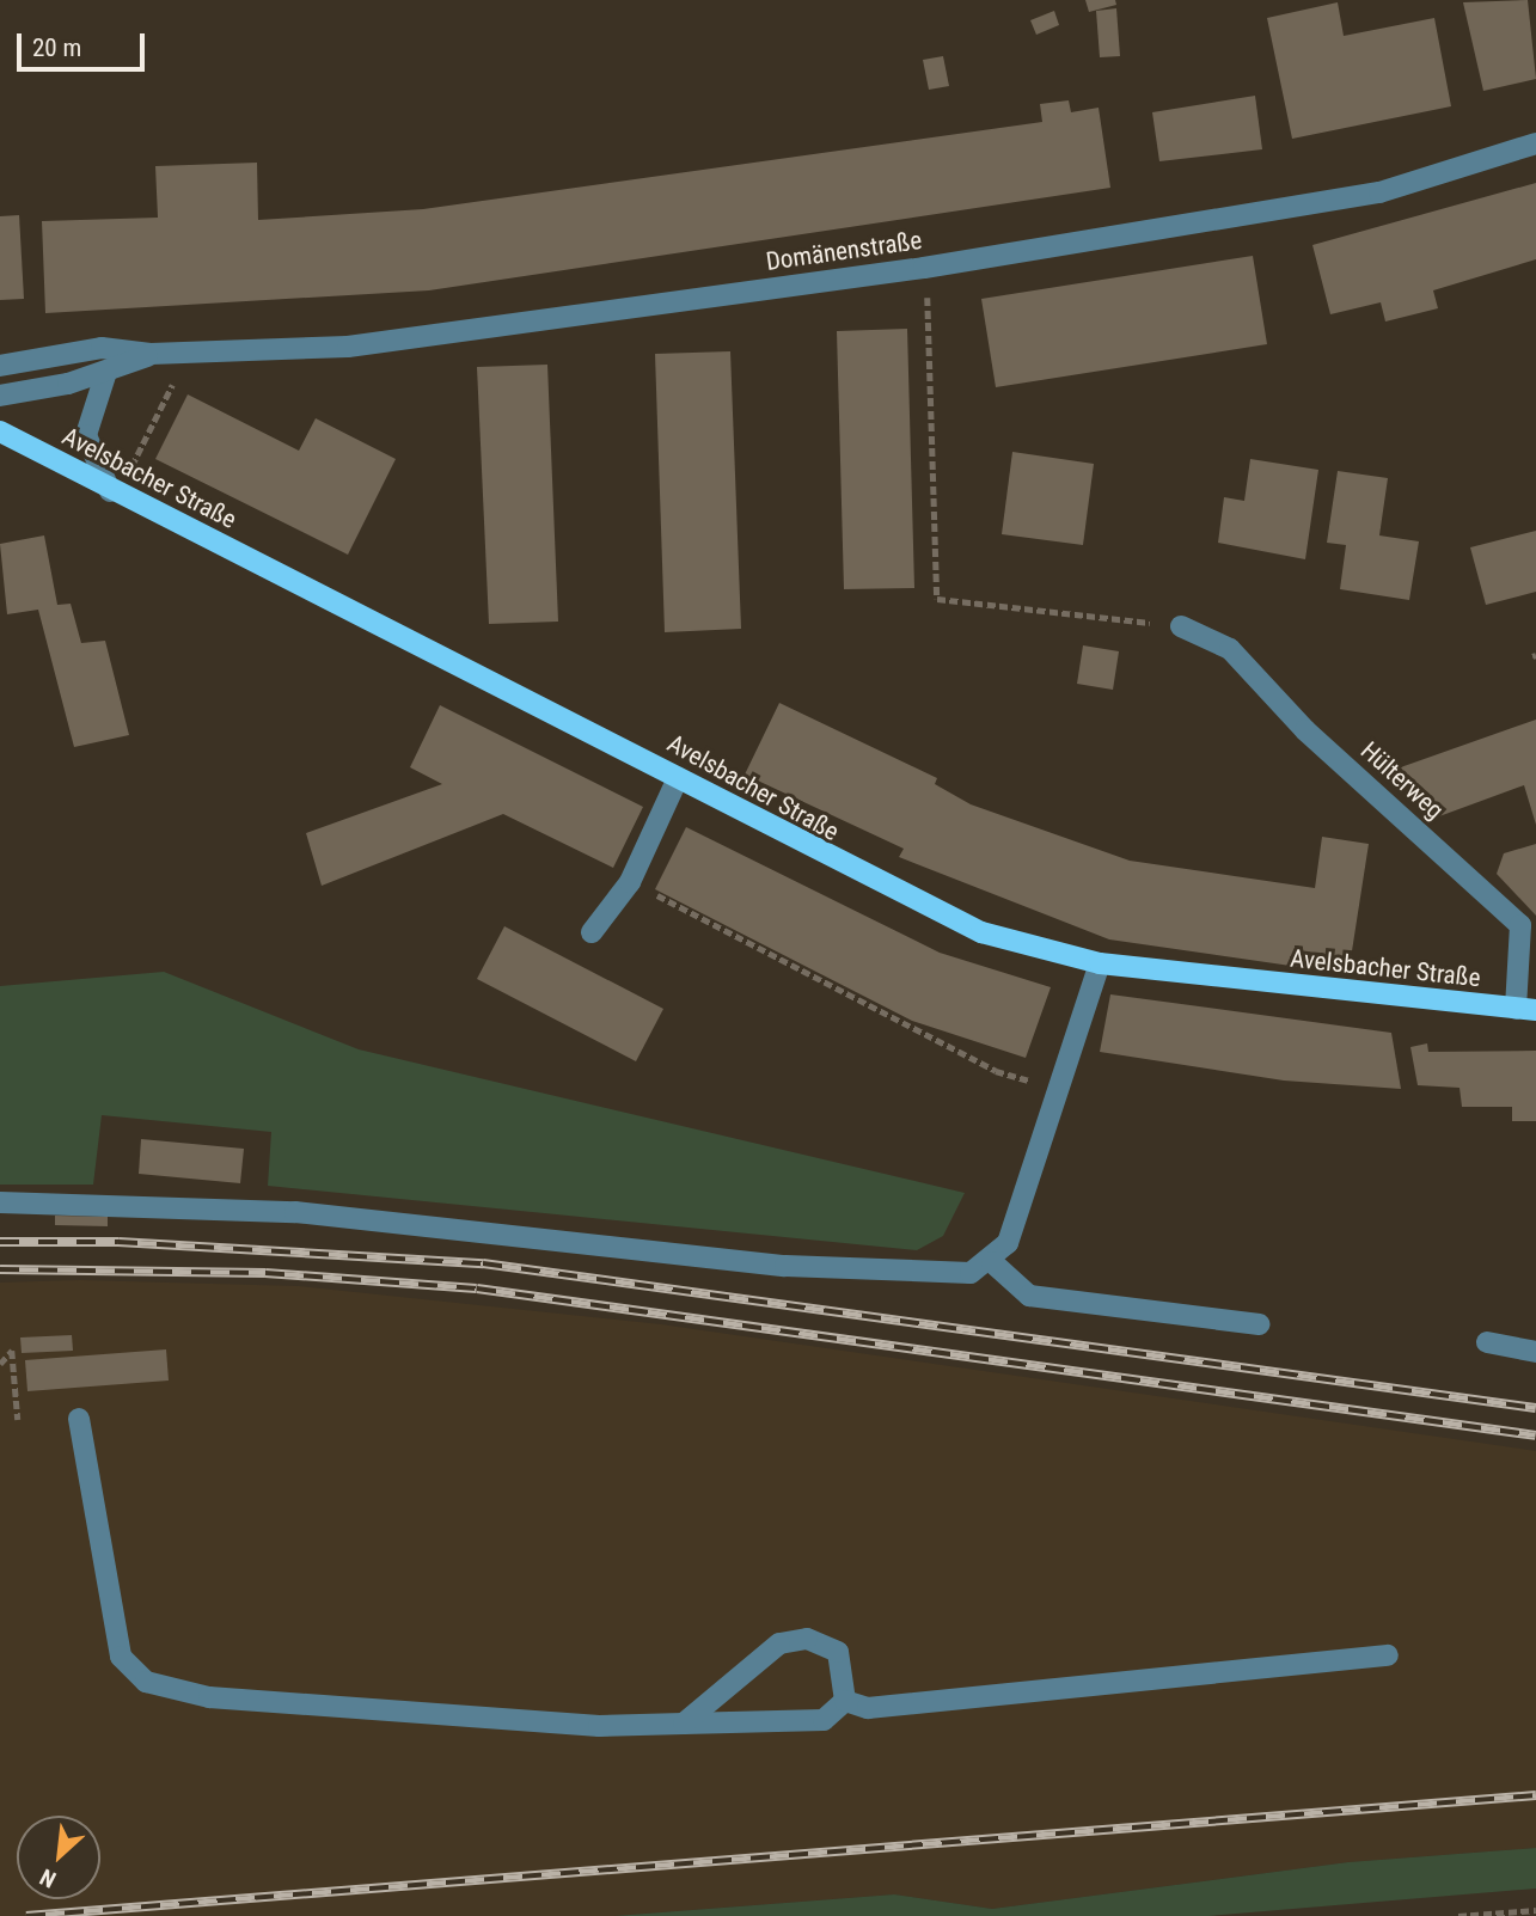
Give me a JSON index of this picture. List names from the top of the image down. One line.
{"streets":{"main road":["Avelsbacher Straße"],"street":["Domänenstraße","Hülterweg"]},"crossings":[["Avelsbacher Straße","Hülterweg"]],"scale_bar":"20 m","north":"bottom left"}
